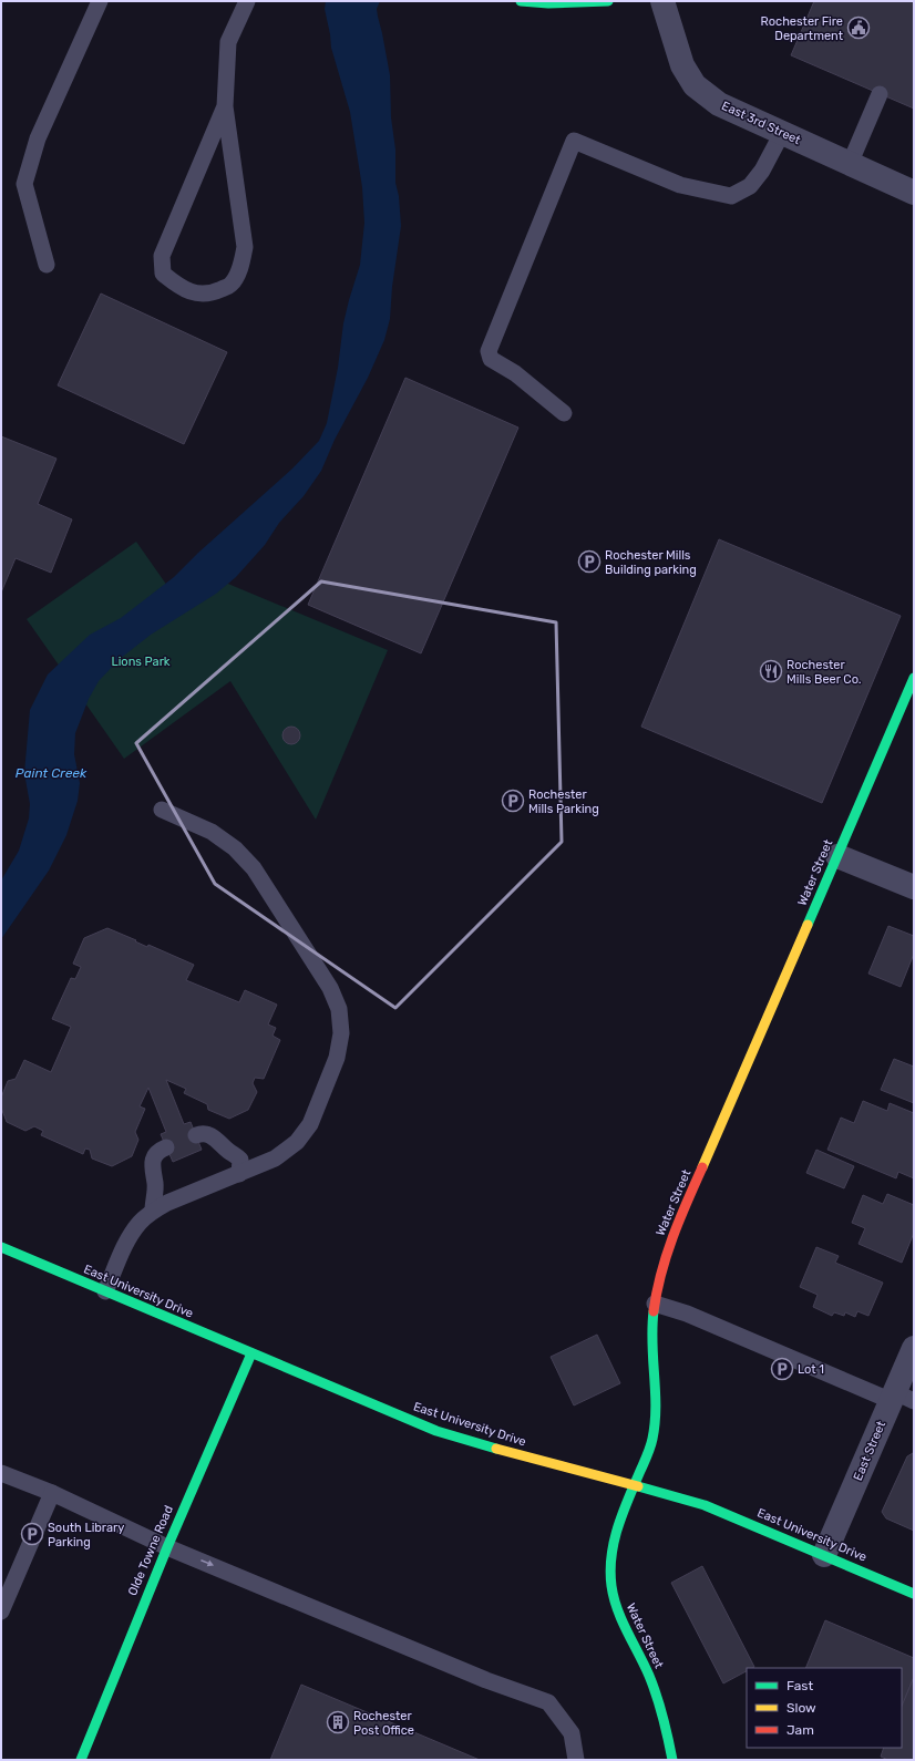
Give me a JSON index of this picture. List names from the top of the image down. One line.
{"streets":{"street":["East 3rd Street","Water Street","East University Drive","East Street","Olde Towne Road"]},"crossings":[["Water Street","East University Drive"],["East University Drive","East Street"],["East University Drive","Olde Towne Road"]],"water":["Paint Creek"],"parks":["Lions Park"],"places":{"public building":["Rochester Fire Department"],"parking":["Rochester Mills Building parking","Rochester Mills Parking","Lot 1","South Library Parking"],"restaurant":["Rochester Mills Beer Co."],"building":["Rochester Post Office"]},"legend":["Fast","Slow","Jam"]}
